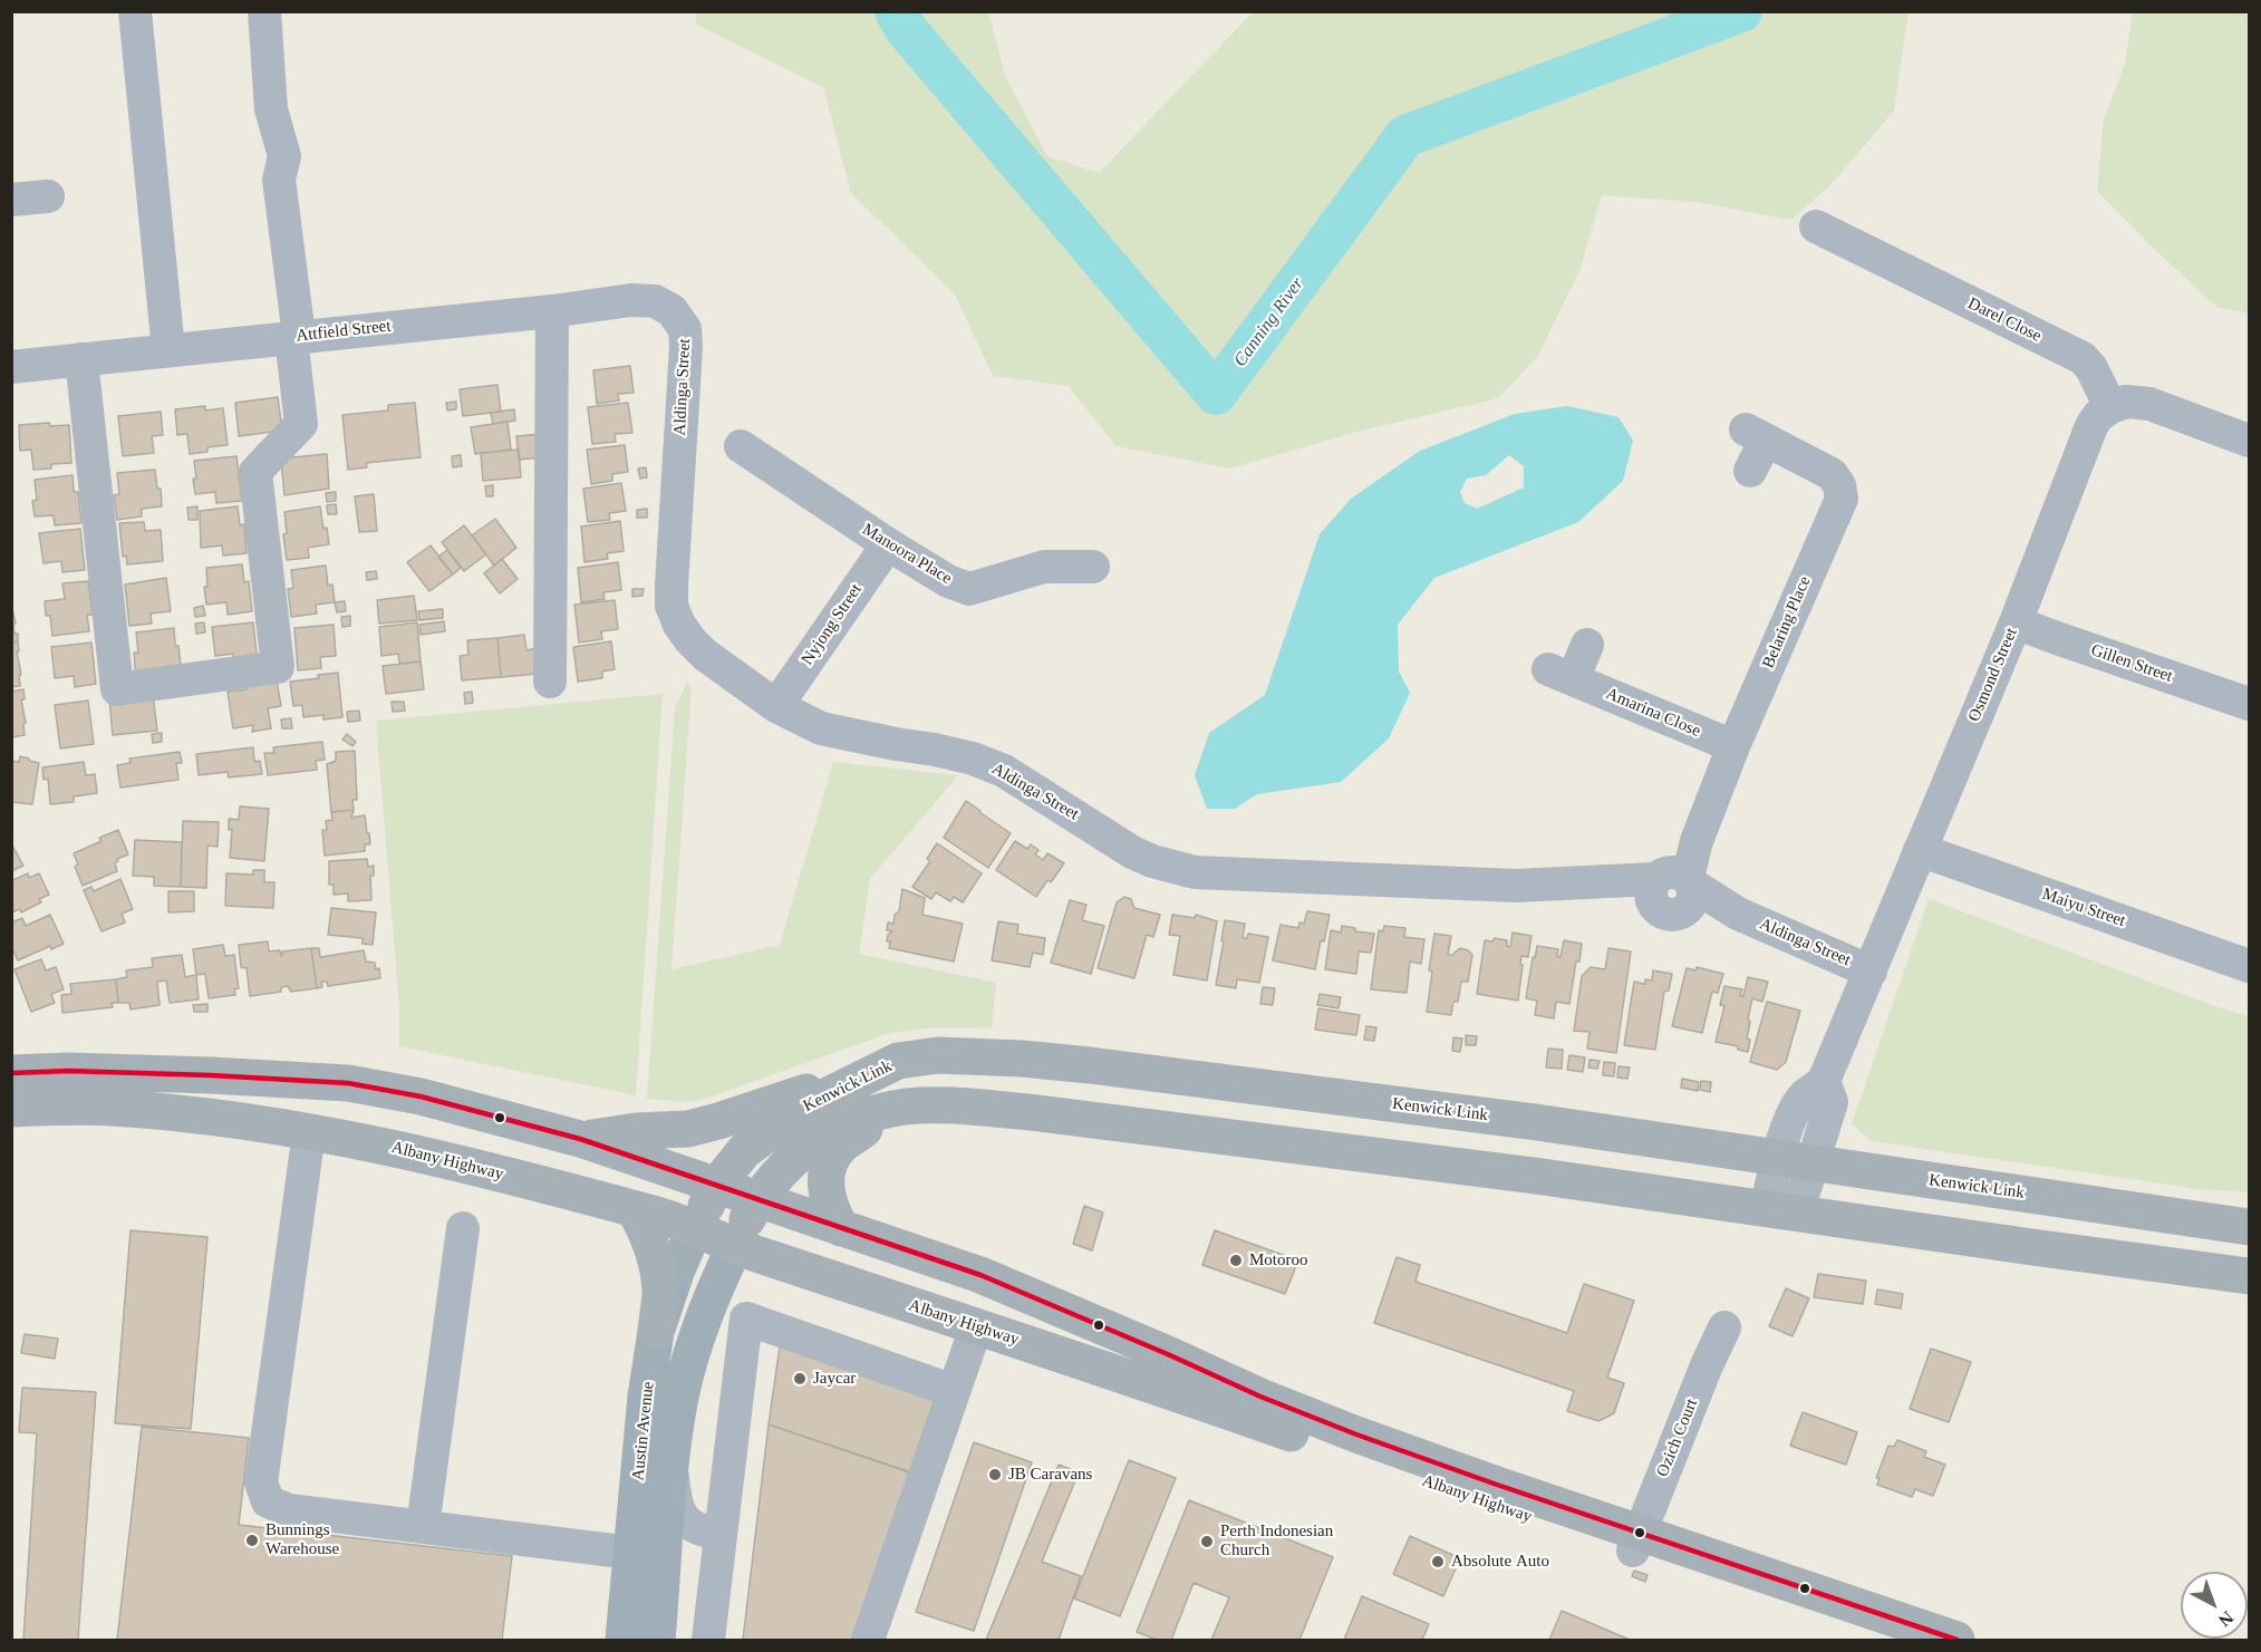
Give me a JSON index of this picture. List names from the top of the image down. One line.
{"streets":{"highway":["Kenwick Link","Albany Highway"],"main road":["Austin Avenue"],"street":["Darel Close","Attfield Street","Aldinga Street","Manoora Place","Belaring Place","Nyjong Street","Gillen Street","Osmond Street","Amarina Close","Maiyu Street","Ozich Court"]},"crossings":[["Darel Close","Osmond Street"],["Attfield Street","Aldinga Street"],["Aldinga Street","Belaring Place"],["Aldinga Street","Nyjong Street"],["Aldinga Street","Osmond Street"],["Manoora Place","Nyjong Street"],["Belaring Place","Amarina Close"],["Gillen Street","Osmond Street"],["Osmond Street","Maiyu Street"],["Osmond Street","Kenwick Link"],["Kenwick Link","Albany Highway"],["Kenwick Link","Austin Avenue"],["Albany Highway","Austin Avenue"],["Albany Highway","Ozich Court"]],"water":["Canning River"],"places":["Motoroo","Jaycar","JB Caravans","Bunnings Warehouse","Perth Indonesian Church","Absolute Auto"],"north":"bottom right"}
